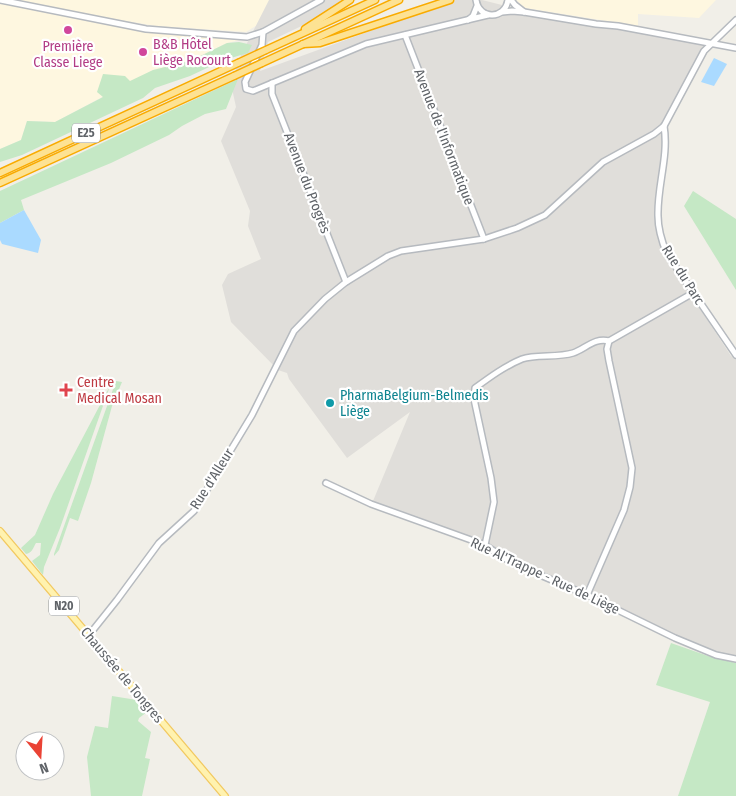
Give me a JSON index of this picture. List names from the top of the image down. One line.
{"streets":{"highway":["E25"],"main road":["N20","Chaussée de Tongres"],"street":["Avenue de l'Informatique","Avenue du Progrès","Rue du Parc","Rue d'Alleur","Rue Al'Trappe - Rue de Liège"]},"crossings":[["Avenue de l'Informatique","Rue d'Alleur"],["Avenue du Progrès","Rue d'Alleur"],["Rue du Parc","Rue d'Alleur"],["Rue d'Alleur","Chaussée de Tongres"]],"places":{"other":["Première Classe Liege","B&B Hôtel Liège Rocourt","PharmaBelgium-Belmedis Liège"],"health":["Centre Medical Mosan"]},"north":"bottom"}
